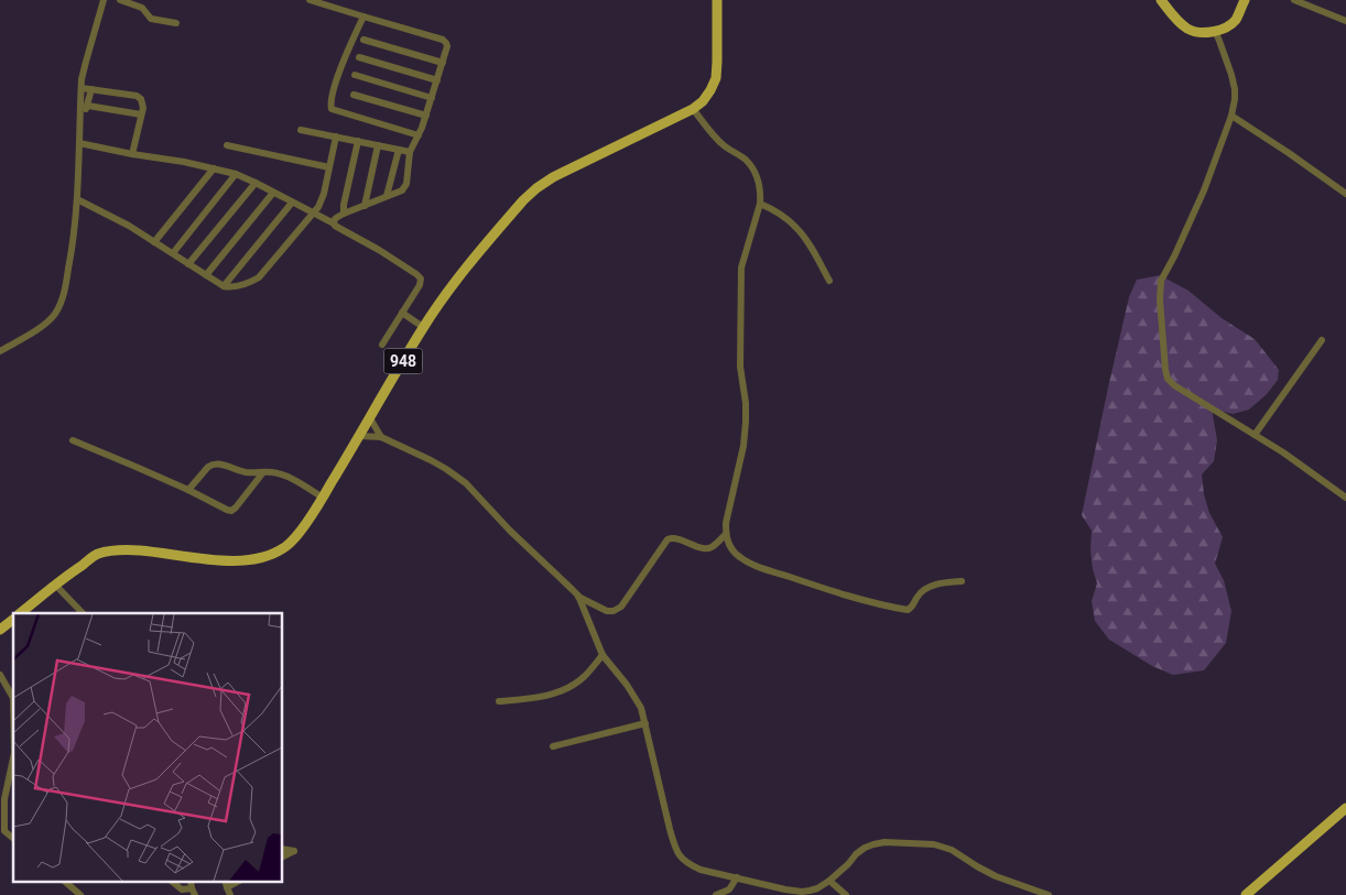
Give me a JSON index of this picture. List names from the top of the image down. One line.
{"streets":{"main road":["948"]}}
